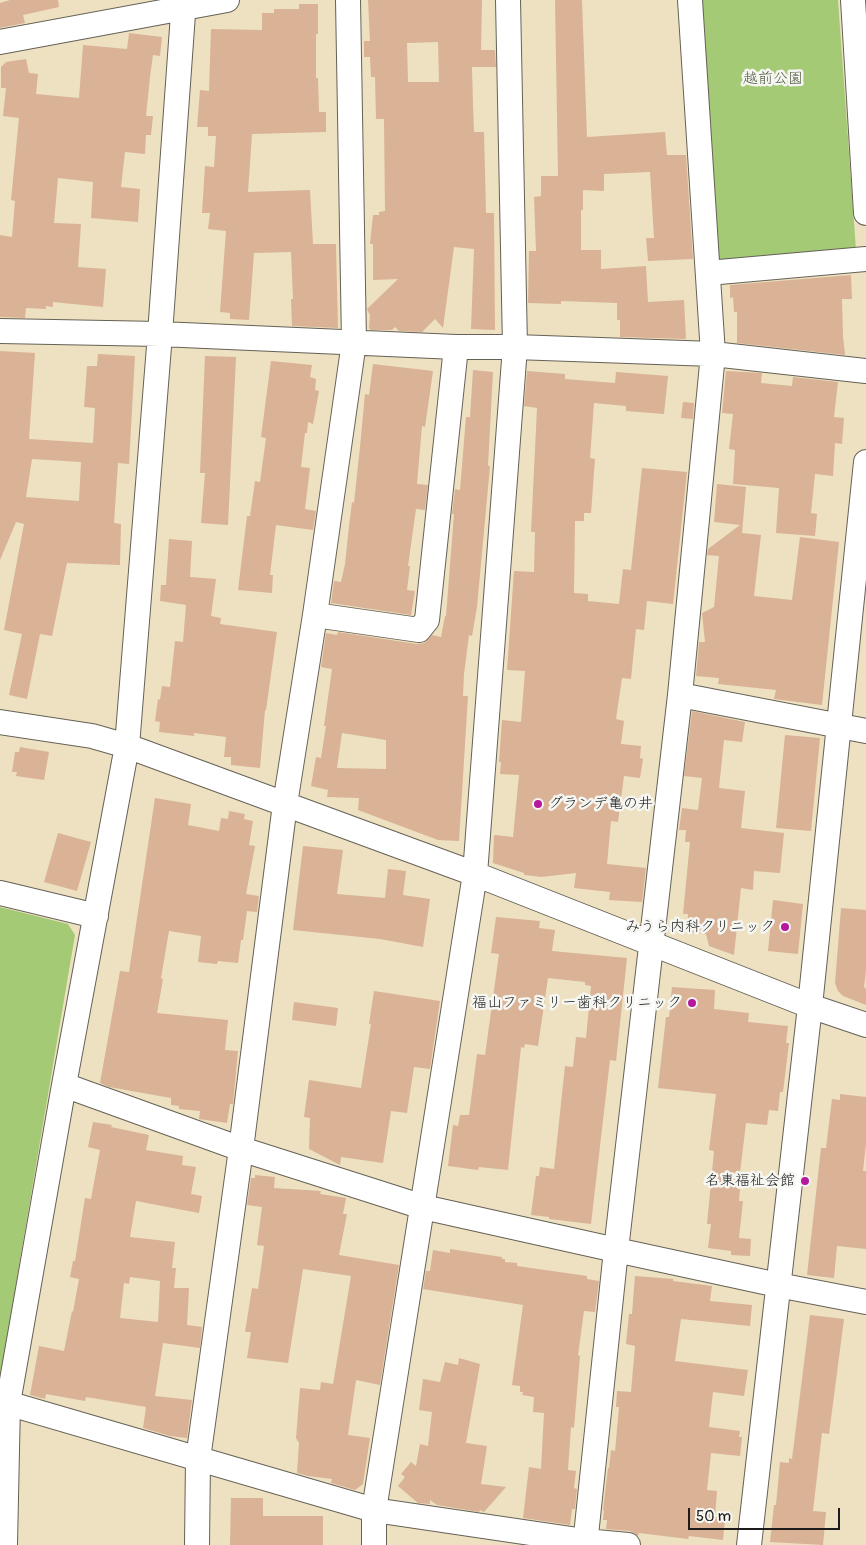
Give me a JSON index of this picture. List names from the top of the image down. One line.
{"parks":["越前公園"],"places":["グランデ亀の井","みうら内科クリニック","福山ファミリー歯科クリニック","名東福祉会館"],"scale_bar":"50 m"}
